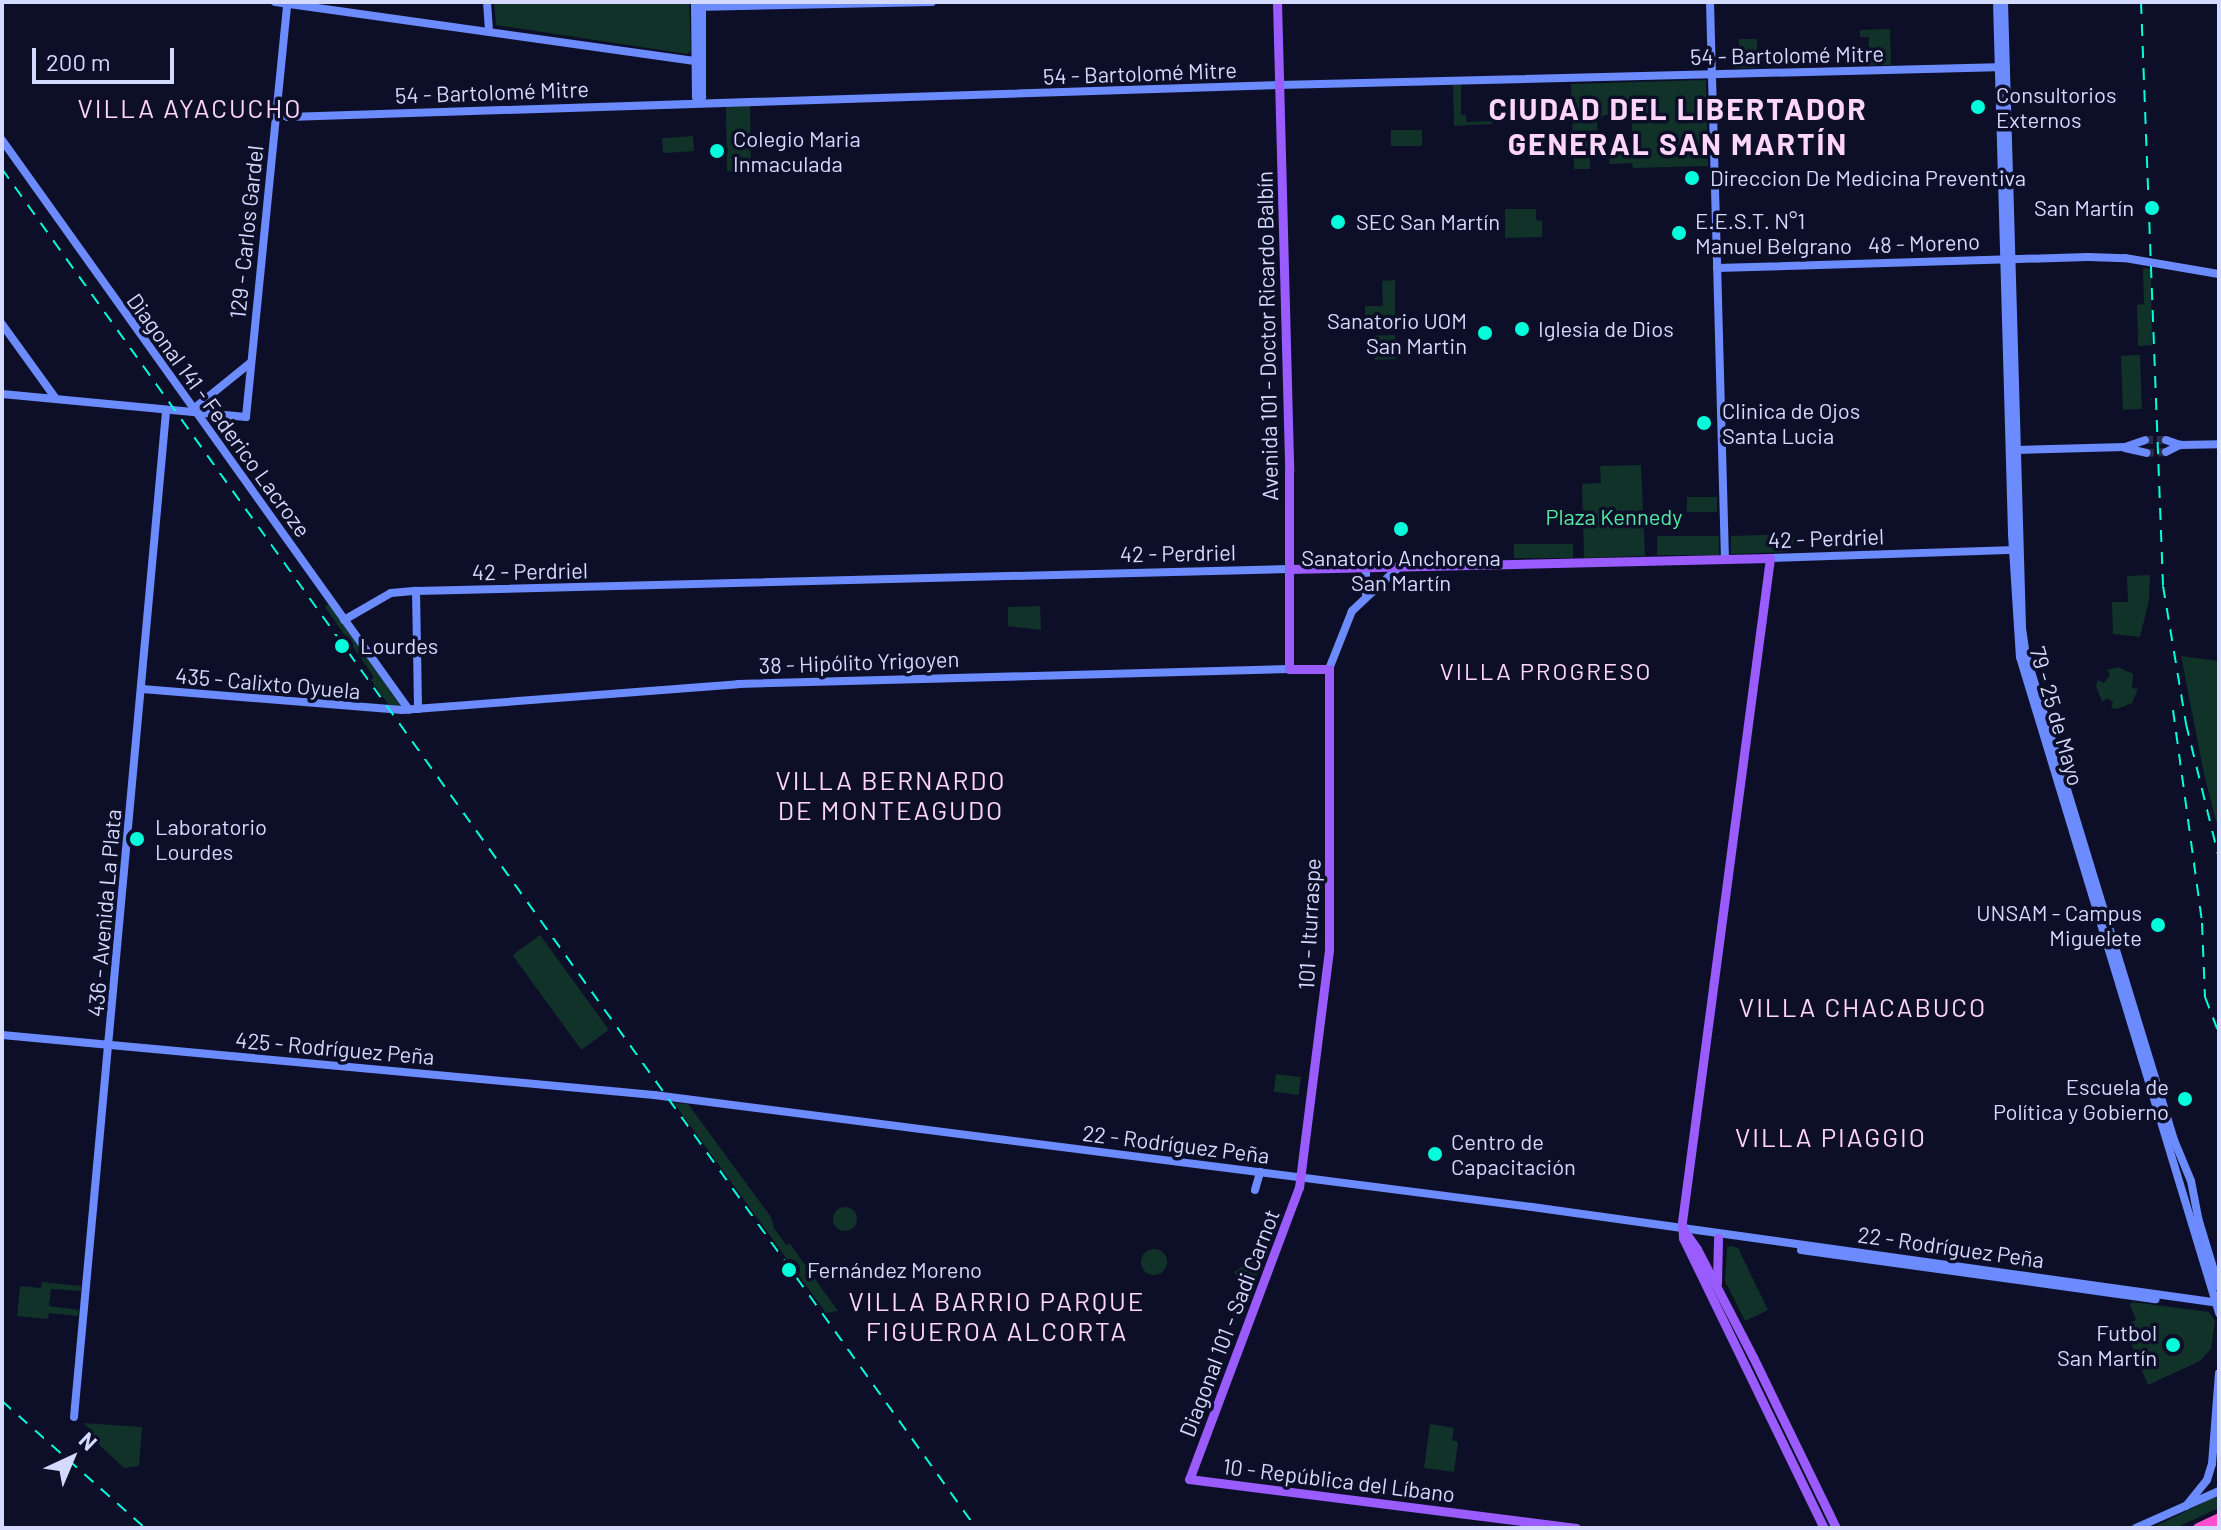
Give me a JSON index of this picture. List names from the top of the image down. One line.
{"streets":{"main road":["Avenida 101 - Doctor Ricardo Balbín","42 - Perdriel","38 - Hipólito Yrigoyen","101 - Iturraspe","Diagonal 101 - Sadi Carnot","10 - República del Líbano"],"street":["54 - Bartolomé Mitre","129 - Carlos Gardel","48 - Moreno","Diagonal 141 - Federico Lacroze","435 - Calixto Oyuela","79 - 25 de Mayo","436 - Avenida La Plata","425 - Rodríguez Peña","22 - Rodríguez Peña"]},"crossings":[["54 - Bartolomé Mitre","129 - Carlos Gardel"],["54 - Bartolomé Mitre","Avenida 101 - Doctor Ricardo Balbín"],["54 - Bartolomé Mitre","79 - 25 de Mayo"],["129 - Carlos Gardel","Diagonal 141 - Federico Lacroze"],["48 - Moreno","79 - 25 de Mayo"],["Avenida 101 - Doctor Ricardo Balbín","42 - Perdriel"],["Avenida 101 - Doctor Ricardo Balbín","38 - Hipólito Yrigoyen"],["Diagonal 141 - Federico Lacroze","42 - Perdriel"],["Diagonal 141 - Federico Lacroze","38 - Hipólito Yrigoyen"],["42 - Perdriel","79 - 25 de Mayo"],["38 - Hipólito Yrigoyen","435 - Calixto Oyuela"],["38 - Hipólito Yrigoyen","101 - Iturraspe"],["435 - Calixto Oyuela","436 - Avenida La Plata"],["79 - 25 de Mayo","22 - Rodríguez Peña"],["436 - Avenida La Plata","425 - Rodríguez Peña"],["101 - Iturraspe","22 - Rodríguez Peña"],["101 - Iturraspe","Diagonal 101 - Sadi Carnot"],["425 - Rodríguez Peña","22 - Rodríguez Peña"],["22 - Rodríguez Peña","Diagonal 101 - Sadi Carnot"],["Diagonal 101 - Sadi Carnot","10 - República del Líbano"]],"districts":["VILLA AYACUCHO","CIUDAD DEL LIBERTADOR GENERAL SAN MARTÍN","VILLA PROGRESO","VILLA BERNARDO DE MONTEAGUDO","VILLA CHACABUCO","VILLA PIAGGIO","VILLA BARRIO PARQUE FIGUEROA ALCORTA"],"parks":["Plaza Kennedy"],"places":["Consultorios Externos","Colegio Maria Inmaculada","Direccion De Medicina Preventiva","San Martín","SEC San Martín","E.E.S.T. N°1 Manuel Belgrano","Iglesia de Dios","Sanatorio UOM San Martin","Clinica de Ojos Santa Lucia","Sanatorio Anchorena San Martín","Lourdes","Laboratorio Lourdes","UNSAM - Campus Miguelete","Escuela de Política y Gobierno","Centro de Capacitación","Fernández Moreno","Futbol San Martín"],"scale_bar":"200 m","north":"top right"}
